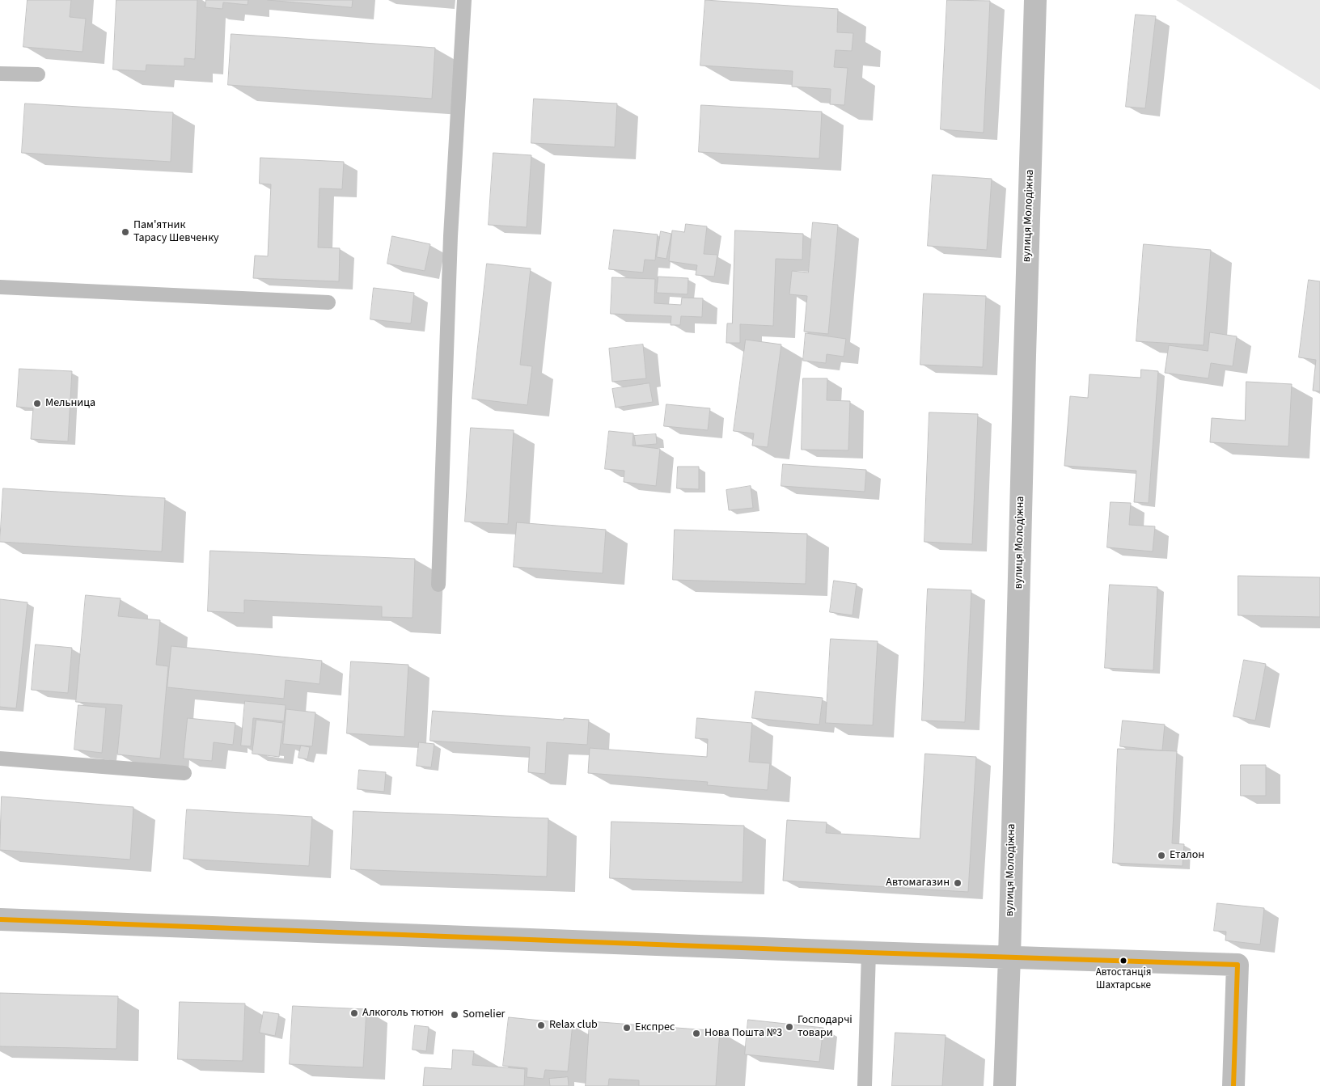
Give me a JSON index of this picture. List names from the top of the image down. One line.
{"streets":{"street":["вулиця Молодіжна"]},"places":["Пам'ятник Тарасу Шевченку","Мельница","Еталон","Автомагазин","Автостанція Шахтарське","Алкоголь тютюн","Somelier","Relax club","Господарчі товари","Експрес","Нова Пошта №3"]}
